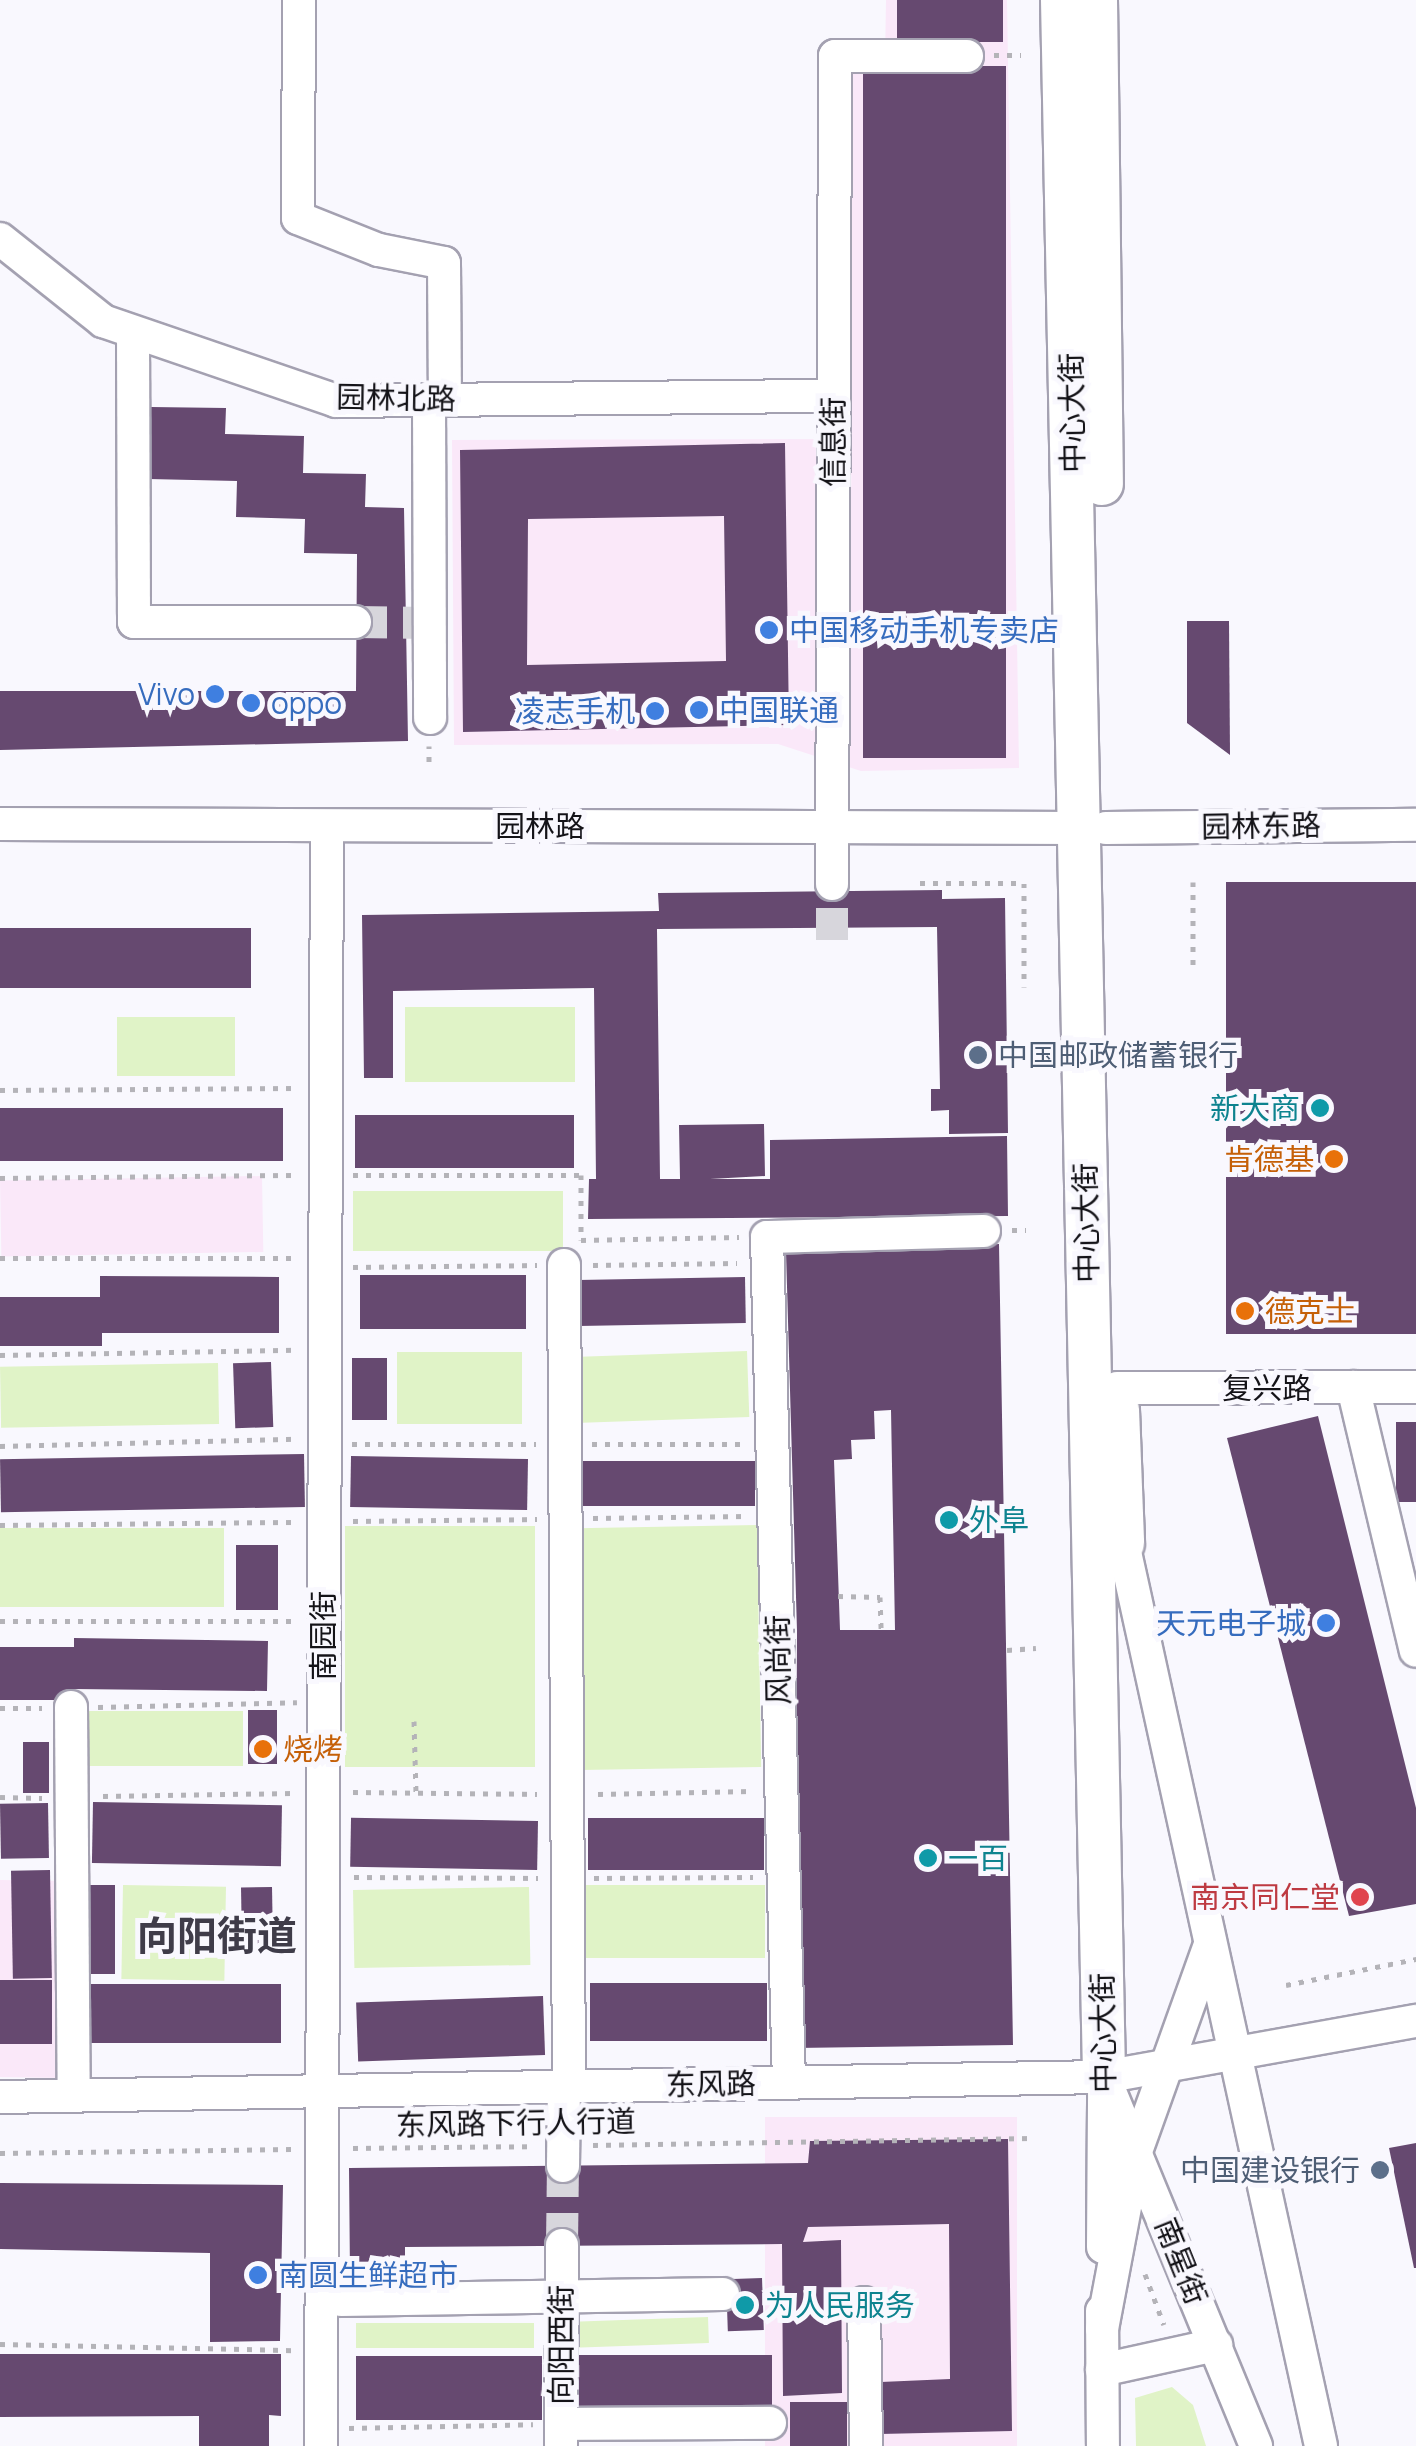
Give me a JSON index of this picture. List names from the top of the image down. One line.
{"streets":{"main road":["中心大街"],"street":["园林北路","信息街","园林路","园林东路","复兴路","南园街","风尚街","东风路","南星街","向阳西街"],"path":["东风路下行人行道"]},"crossings":[["园林北路","信息街"],["中心大街","园林路"],["中心大街","园林东路"],["中心大街","复兴路"],["中心大街","东风路"],["中心大街","南星街"],["信息街","园林路"],["园林路","园林东路"],["园林路","南园街"],["南园街","东风路"],["南园街","东风路下行人行道"],["风尚街","东风路"],["东风路","南星街"]],"districts":["向阳街道"],"places":["中国移动手机专卖店","Vivo","oppo","中国联通","凌志手机","中国邮政储蓄银行","新大商","肯德基","德克士","外阜","天元电子城","烧烤","一百","南京同仁堂","中国建设银行","南圆生鲜超市","为人民服务"]}
